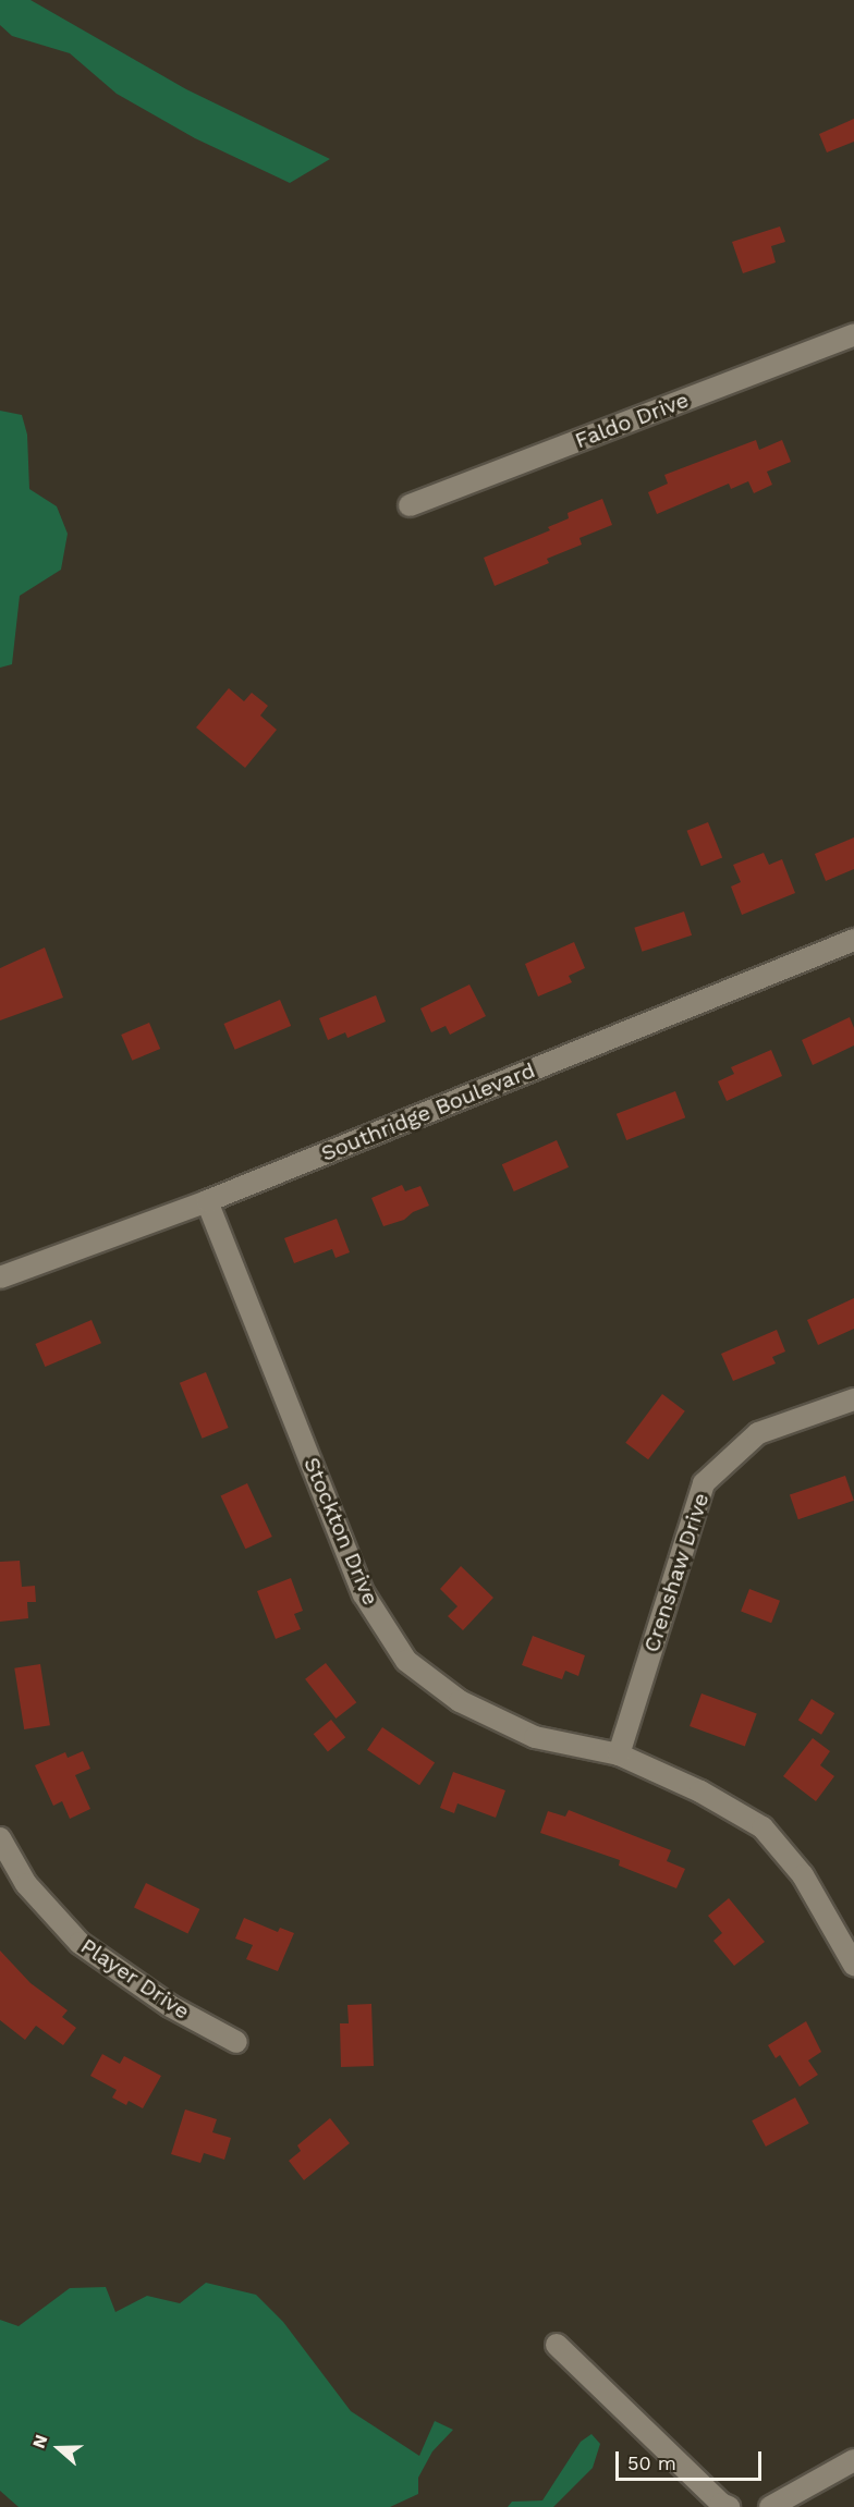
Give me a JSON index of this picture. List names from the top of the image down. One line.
{"streets":{"street":["Faldo Drive","Southridge Boulevard","Stockton Drive","Crenshaw Drive","Player Drive"]},"crossings":[["Southridge Boulevard","Stockton Drive"],["Stockton Drive","Crenshaw Drive"]],"scale_bar":"50 m","north":"left"}
